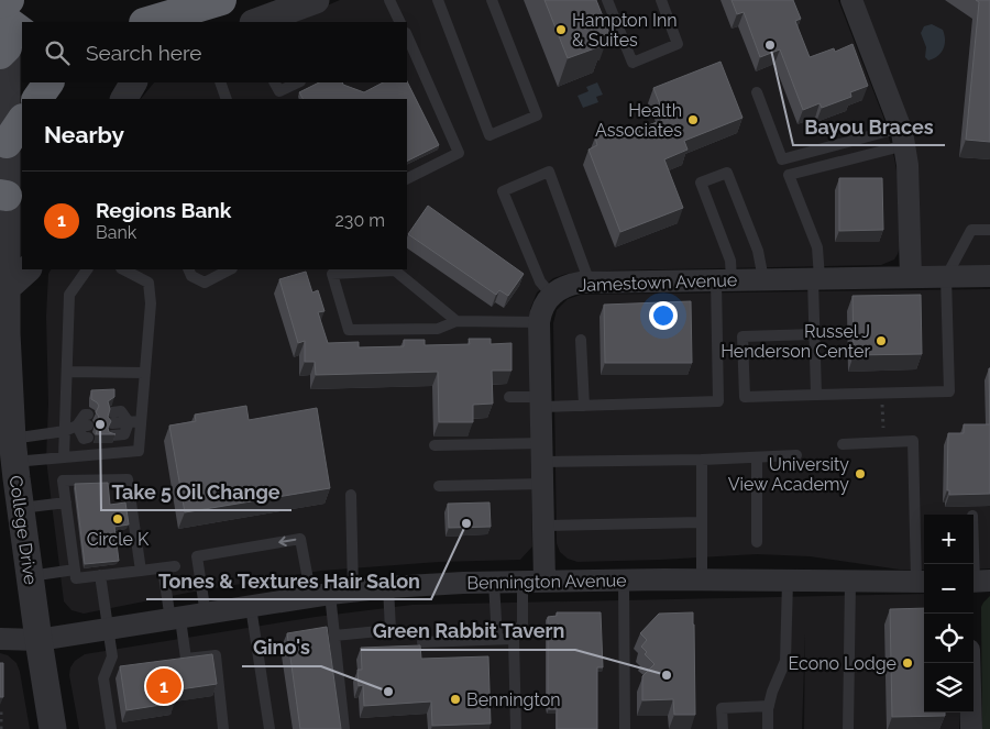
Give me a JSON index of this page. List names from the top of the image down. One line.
{"streets":{"street":["Jamestown Avenue","College Drive","Bennington Avenue"]},"crossings":[["College Drive","Bennington Avenue"]],"places":["Hampton Inn & Suites","Bayou Braces","Health Associates","Russel J Henderson Center","Take 5 Oil Change","University View Academy","Circle K","Tones & Textures Hair Salon","Econo Lodge","Green Rabbit Tavern","Gino's","Bennington"],"page":{"search":"Search here","heading":"Nearby","list":[{"mark":"1","name":"Regions Bank","note":"Bank","value":"230 m"}],"map_buttons":["+","−"],"pins":"1"}}
